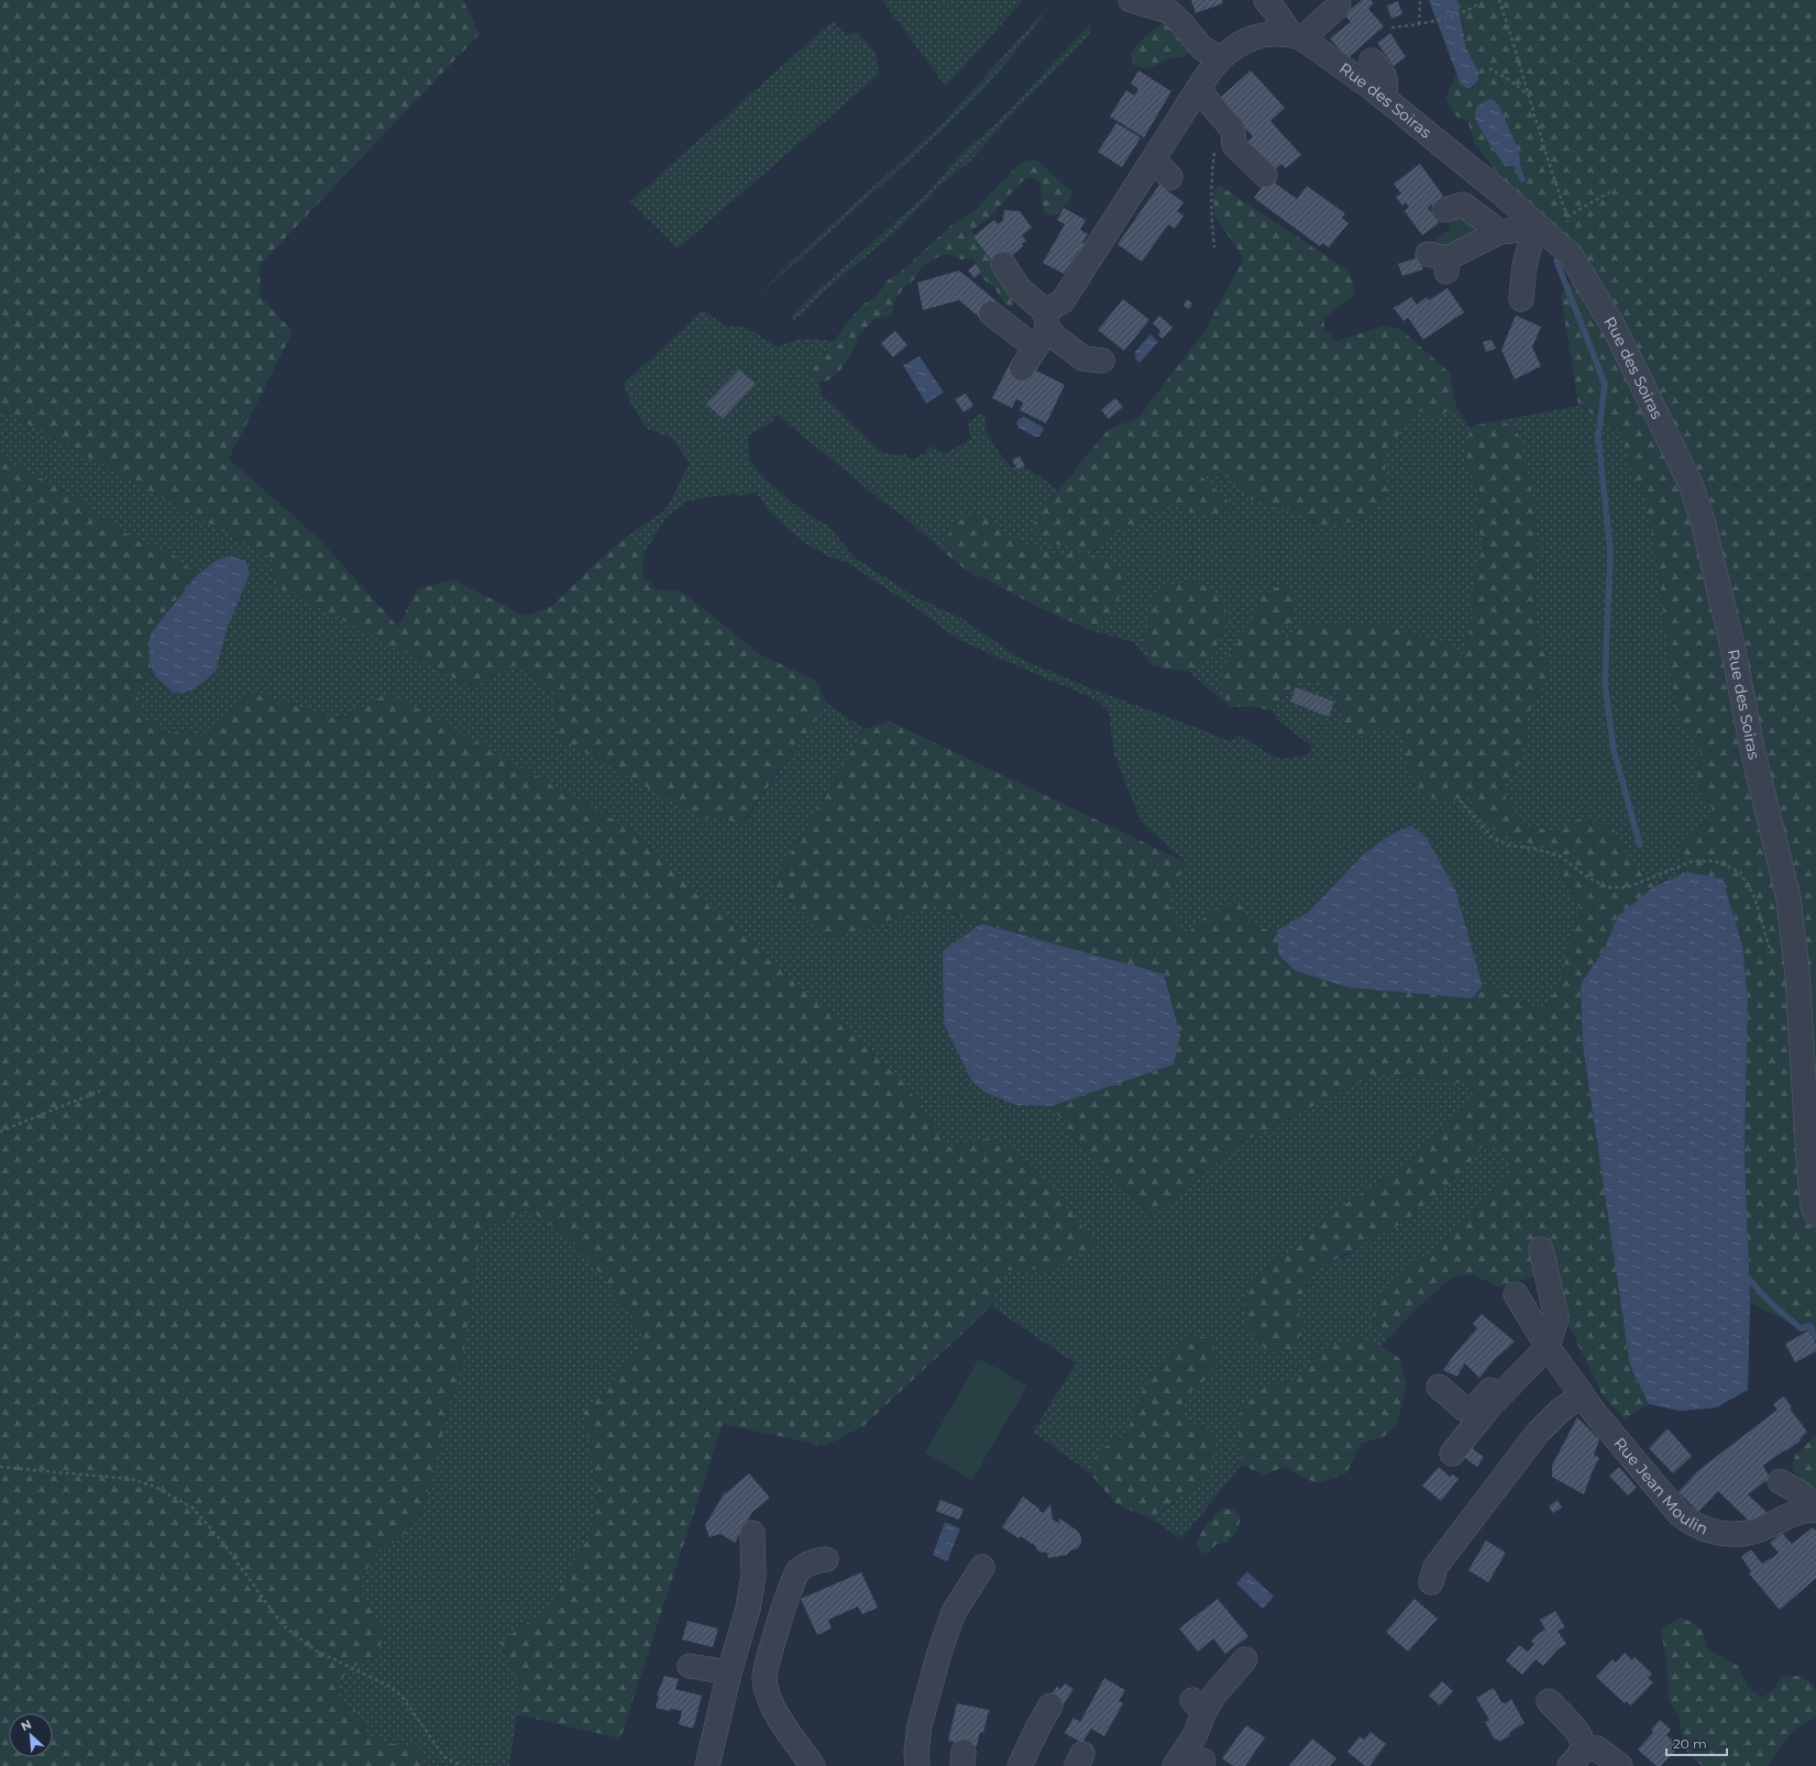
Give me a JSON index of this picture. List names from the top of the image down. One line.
{"streets":{"street":["Rue des Soiras","Rue Jean Moulin"]},"scale_bar":"20 m","north":"top left"}
